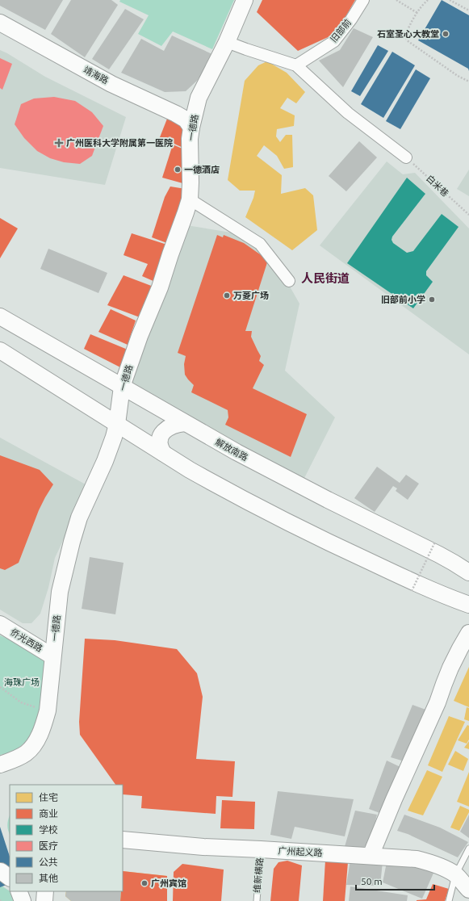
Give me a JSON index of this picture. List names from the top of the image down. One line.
{"streets":{"main road":["靖海路","一德路","解放南路","侨光西路","广州起义路"],"street":["旧部前"],"lane":["维新横路"],"path":["白米巷"]},"crossings":[["靖海路","一德路"],["一德路","解放南路"],["一德路","侨光西路"],["广州起义路","维新横路"]],"districts":["人民街道"],"parks":["海珠广场"],"places":{"other":["石室圣心大教堂","一德酒店","万菱广场","旧部前小学","广州宾馆"],"health":["广州医科大学附属第一医院"]},"legend":["住宅","商业","学校","医疗","公共","其他"],"scale_bar":"50 m"}
